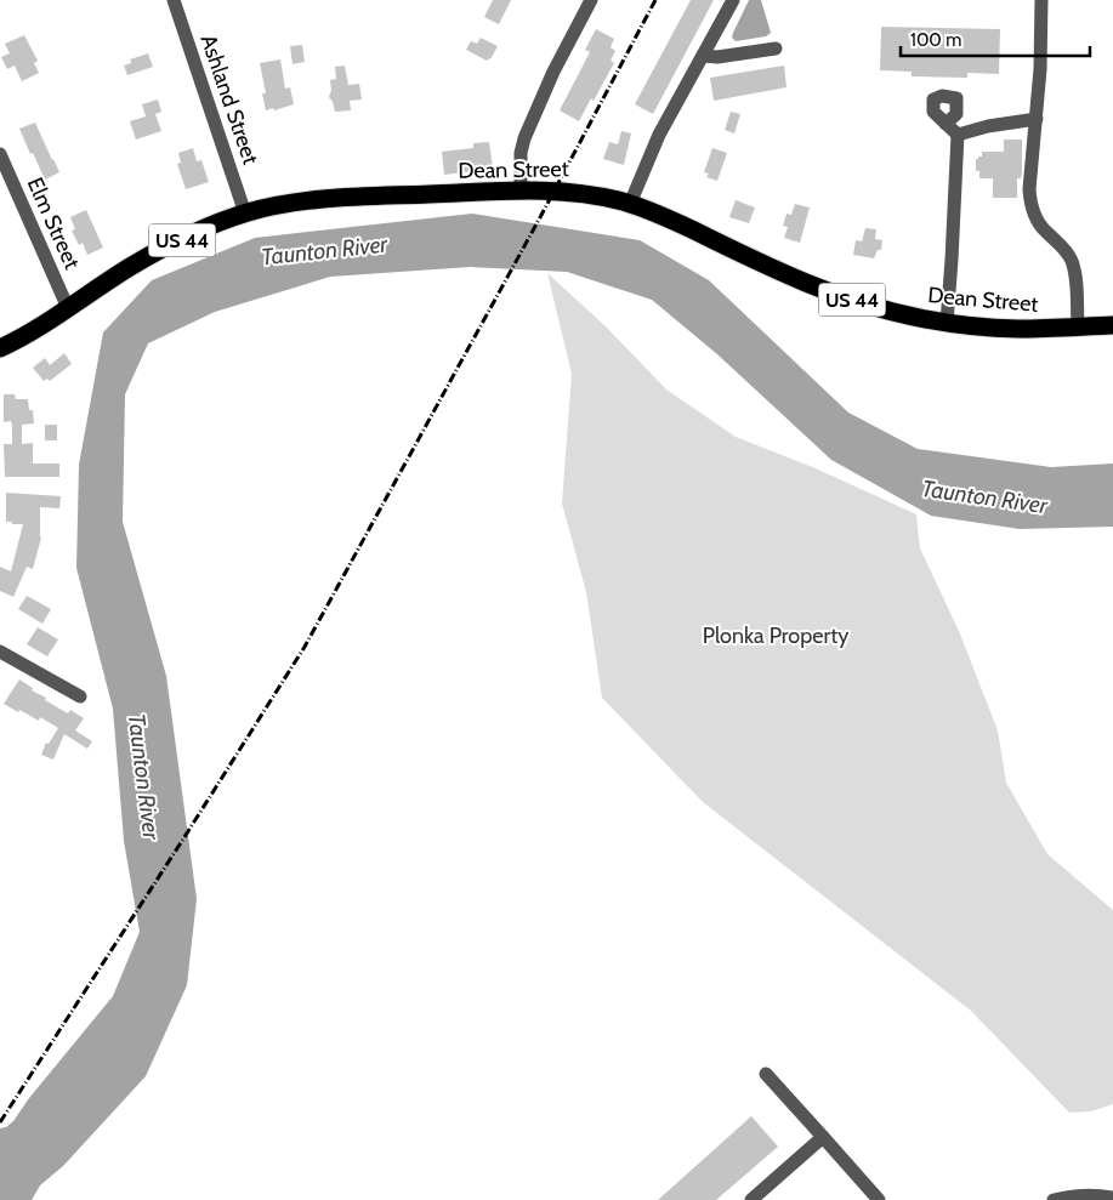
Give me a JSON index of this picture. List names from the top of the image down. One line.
{"streets":{"highway":["Dean Street","US 44"],"street":["Ashland Street","Elm Street"]},"crossings":[["Ashland Street","Dean Street"],["Dean Street","Elm Street"]],"water":["Taunton River"],"parks":["Plonka Property"],"scale_bar":"100 m"}
